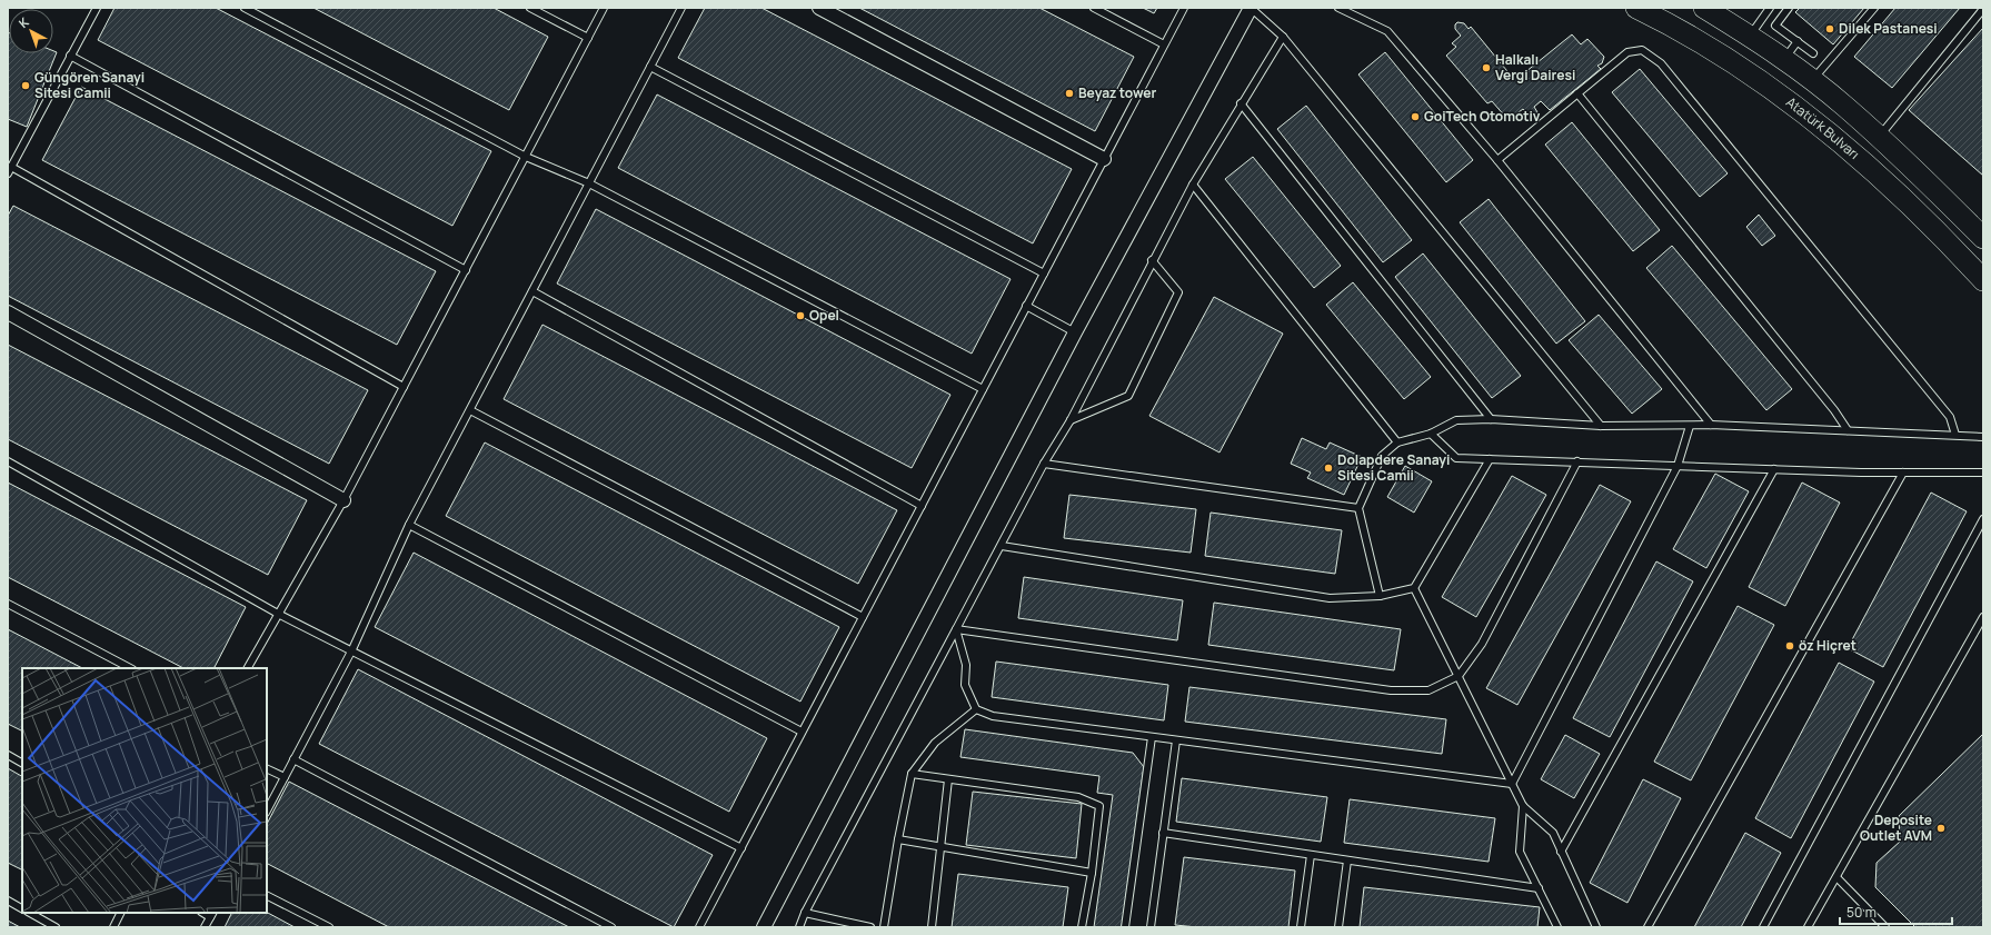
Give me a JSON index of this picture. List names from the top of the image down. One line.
{"streets":{"main road":["Atatürk Bulvarı"]},"places":["Dilek Pastanesi","Halkalı Vergi Dairesi","Güngören Sanayi Sitesi Camii","Beyaz tower","GoiTech Otomotiv","Opel","Dolapdere Sanayi Sitesi Camii","öz Hiçret","Deposite Outlet AVM"],"scale_bar":"50 m","north":"top left"}
